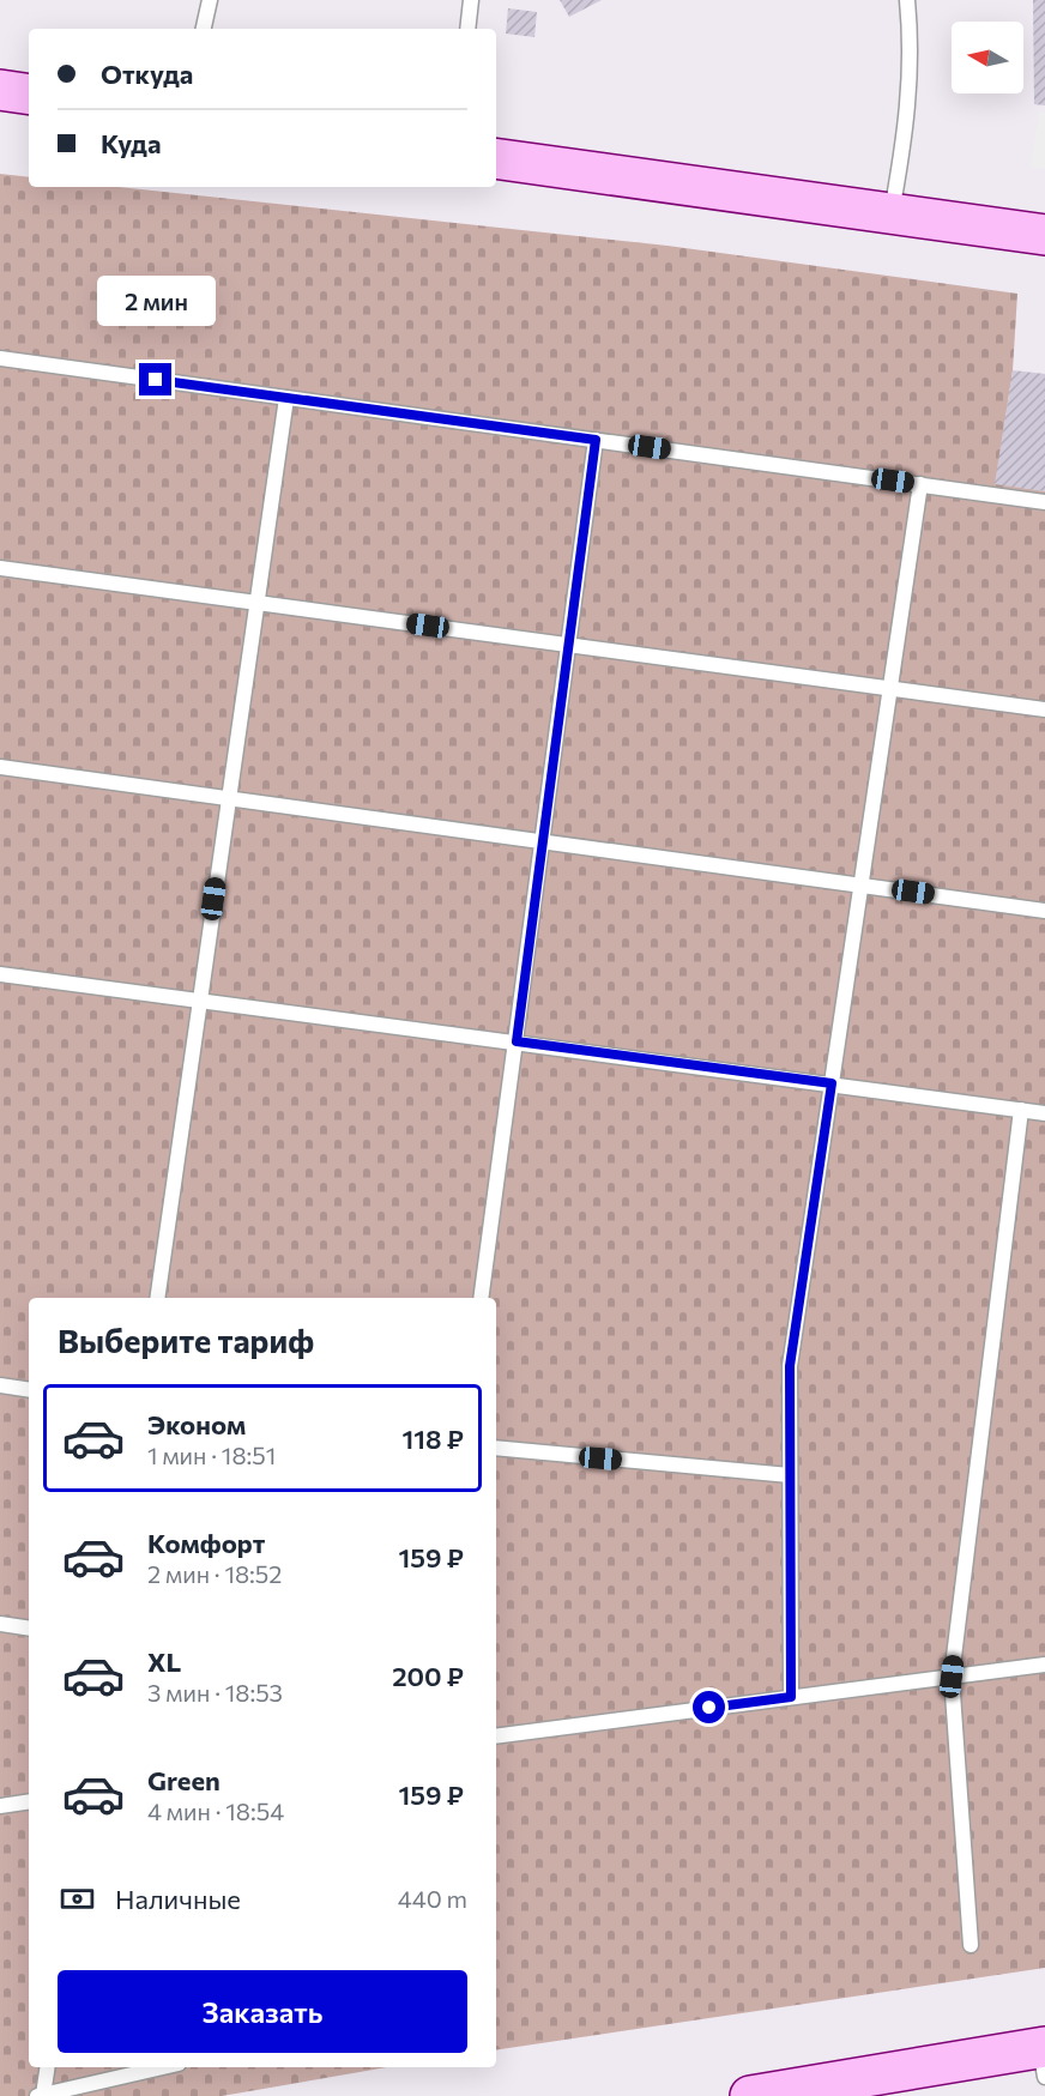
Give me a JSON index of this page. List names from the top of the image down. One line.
{"north":"left","page":{"banner":["Откуда","Куда"],"bubble":"2 мин","heading":"Выберите тариф","list":[{"name":"Эконом","note":"1 мин · 18:51","value":"118 ₽"},{"name":"Комфорт","note":"2 мин · 18:52","value":"159 ₽"},{"name":"XL","note":"3 мин · 18:53","value":"200 ₽"},{"name":"Green","note":"4 мин · 18:54","value":"159 ₽"}],"pay":["Наличные","440 m"],"buttons":"Заказать"}}
